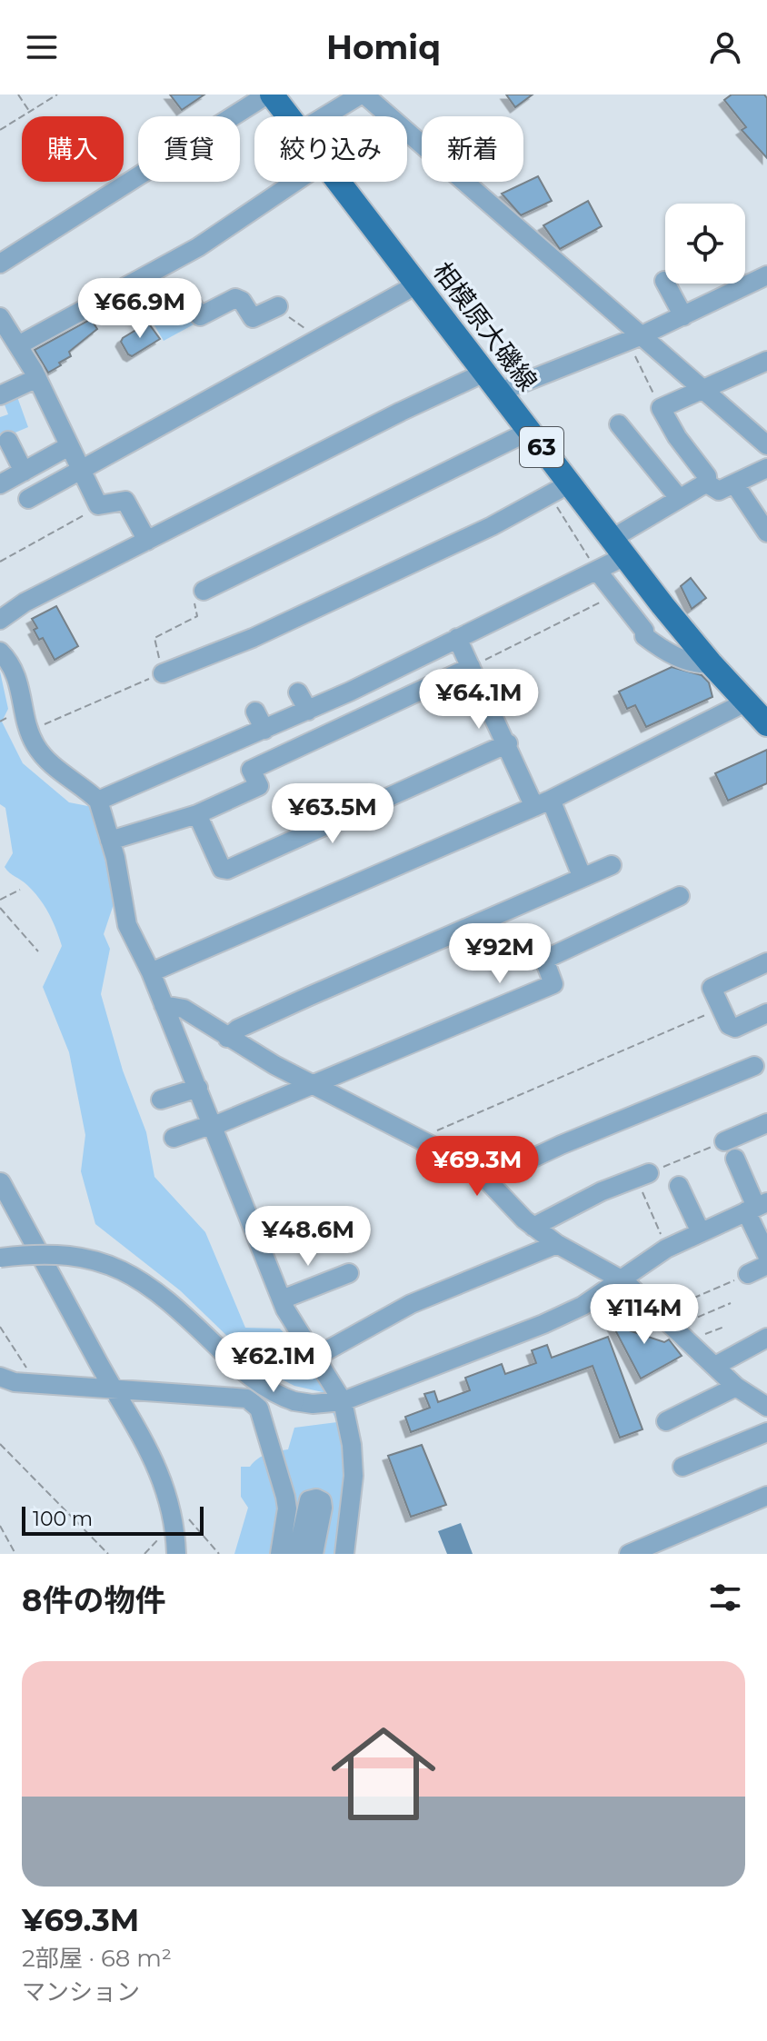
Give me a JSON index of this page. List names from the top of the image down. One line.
{"streets":{"main road":["相模原大磯線","63"]},"scale_bar":"100 m","page":{"header":"Homiq","chip":["購入","賃貸","絞り込み","新着"],"price":["¥66.9M","¥64.1M","¥63.5M","¥92M","¥69.3M","¥48.6M","¥114M","¥62.1M"],"scale":"100 m","heading":"8件の物件","list":[{"name":"¥69.3M","note":"2部屋 · 68 m² · マンション"}]}}
